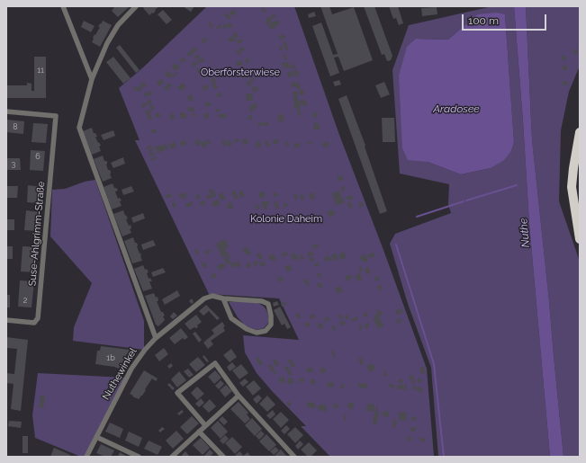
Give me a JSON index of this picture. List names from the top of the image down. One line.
{"streets":{"street":["Suse-Ahlgrimm-Straße","Nuthewinkel"]},"water":["Aradosee","Nuthe"],"parks":["Oberförsterwiese","Kolonie Daheim"],"house_numbers":["11","8","6","3","2","1b"],"scale_bar":"100 m"}
